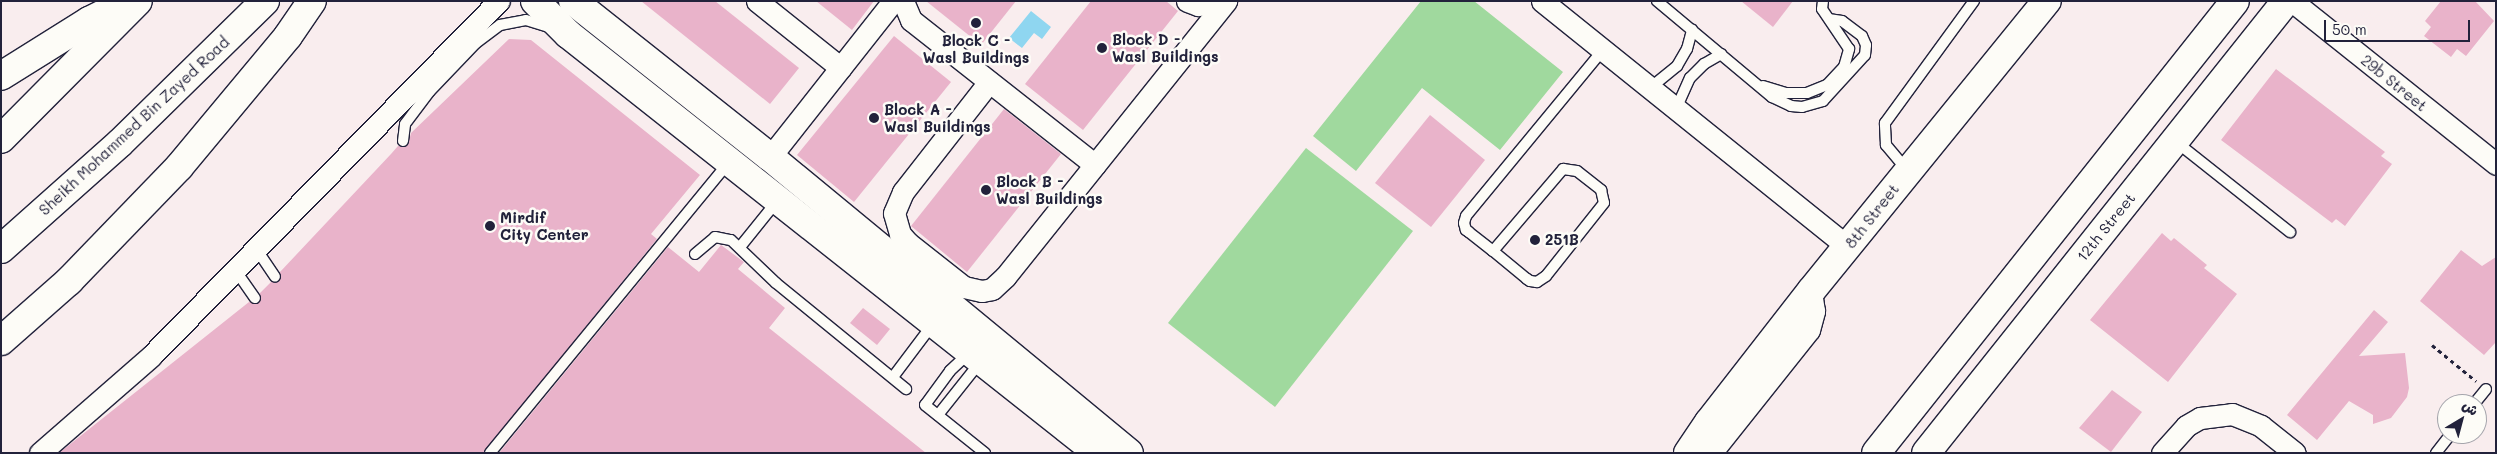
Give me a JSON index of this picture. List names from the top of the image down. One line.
{"streets":{"main road":["Sheikh Mohammed Bin Zayed Road","8th Street","12th Street"],"street":["29b Street"]},"places":["Block C - Wasl Buildings","Block D - Wasl Buildings","Block A - Wasl Buildings","Block B - Wasl Buildings","Mirdif City Center","251B"],"scale_bar":"50 m","north":"top right"}
